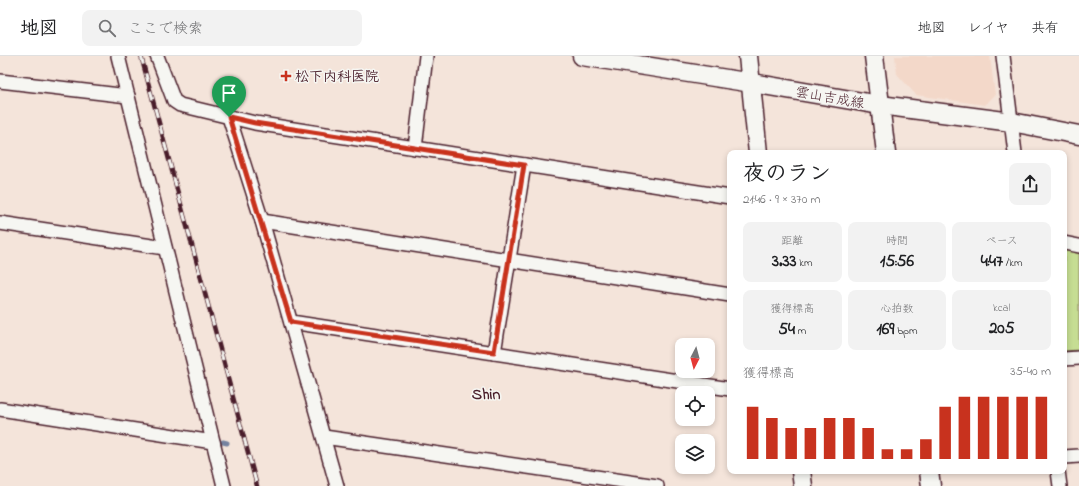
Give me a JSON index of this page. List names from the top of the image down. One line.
{"streets":{"street":["雲山吉成線"]},"districts":["Shin"],"places":{"health":["松下内科医院"]},"north":"bottom","page":{"header":"地図","search":"ここで検索","nav":["地図","レイヤ","共有"],"heading":["夜のラン","21:46 · 9 × 370 m"],"stats":[["距離","3.33 km"],["時間","15:56"],["ペース","4:47 /km"],["獲得標高","54 m"],["心拍数","169 bpm"],["kcal","205"]],"chart":["獲得標高","35–40 m"]}}
